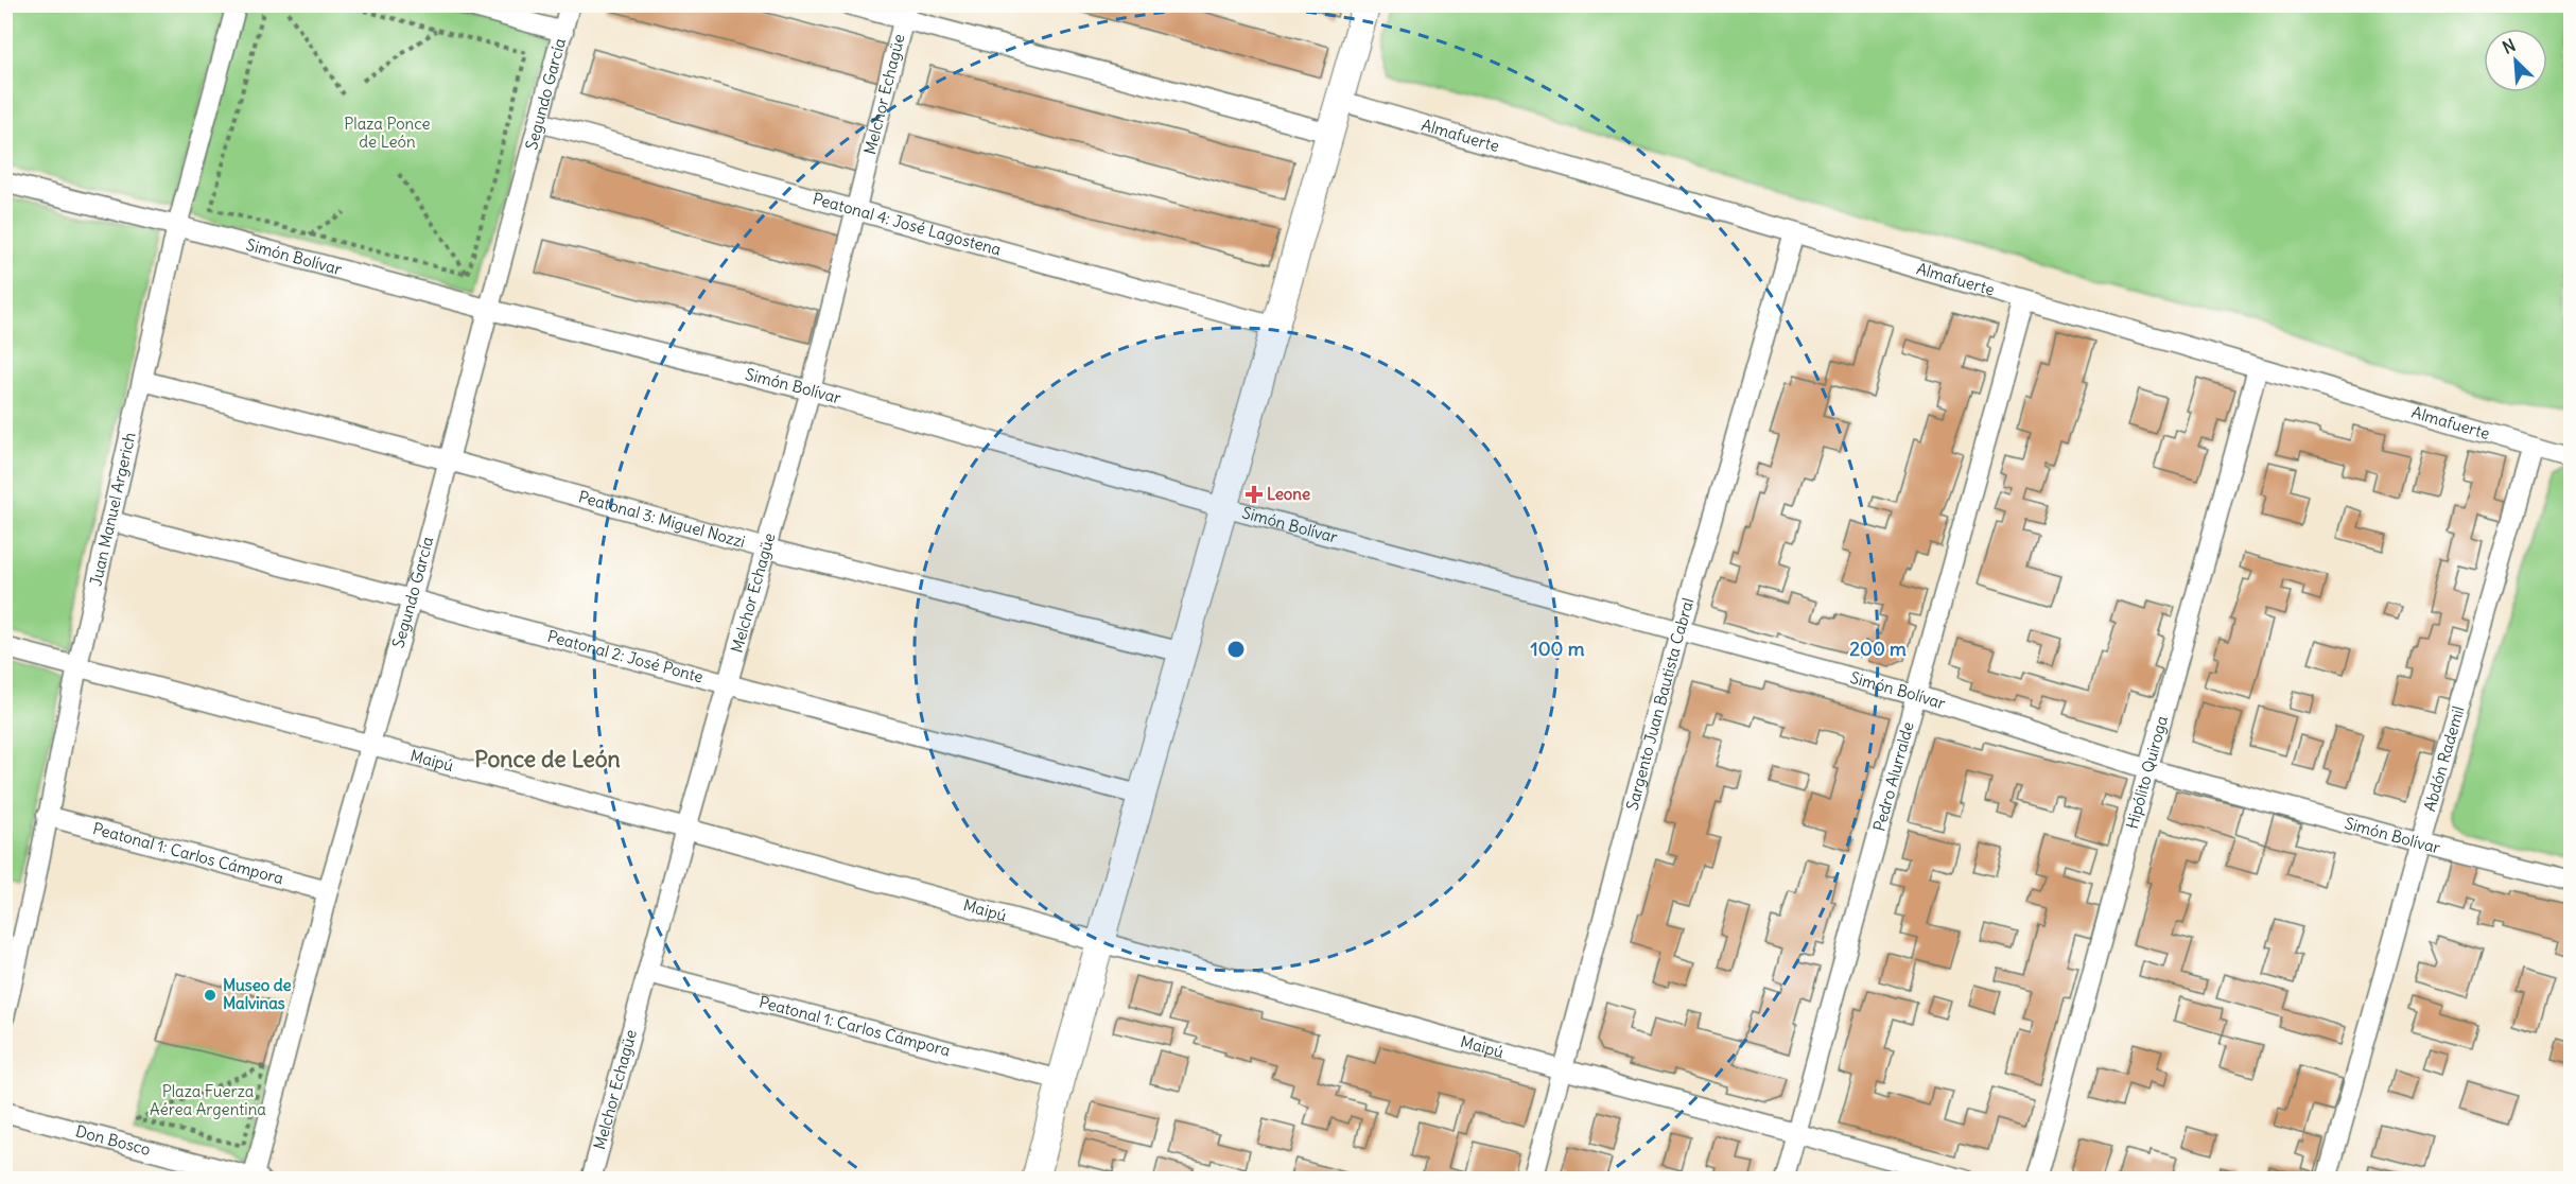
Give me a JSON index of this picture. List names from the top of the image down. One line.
{"streets":{"street":["Segundo García","Melchor Echagüe","Almafuerte","Peatonal 4: José Lagostena","Simón Bolívar","Juan Manuel Argerich","Peatonal 3: Miguel Nozzi","Peatonal 2: José Ponte","Sargento Juan Bautista Cabral","Abdón Rademil","Maipú","Hipólito Quiroga","Pedro Alurralde","Peatonal 1: Carlos Cámpora","Don Bosco"]},"crossings":[["Segundo García","Peatonal 4: José Lagostena"],["Segundo García","Simón Bolívar"],["Segundo García","Peatonal 3: Miguel Nozzi"],["Segundo García","Peatonal 2: José Ponte"],["Segundo García","Maipú"],["Segundo García","Peatonal 1: Carlos Cámpora"],["Segundo García","Don Bosco"],["Melchor Echagüe","Peatonal 4: José Lagostena"],["Melchor Echagüe","Simón Bolívar"],["Melchor Echagüe","Peatonal 3: Miguel Nozzi"],["Melchor Echagüe","Peatonal 2: José Ponte"],["Melchor Echagüe","Maipú"],["Melchor Echagüe","Peatonal 1: Carlos Cámpora"],["Almafuerte","Sargento Juan Bautista Cabral"],["Almafuerte","Abdón Rademil"],["Almafuerte","Hipólito Quiroga"],["Almafuerte","Pedro Alurralde"],["Simón Bolívar","Juan Manuel Argerich"],["Simón Bolívar","Sargento Juan Bautista Cabral"],["Simón Bolívar","Abdón Rademil"],["Simón Bolívar","Hipólito Quiroga"],["Simón Bolívar","Pedro Alurralde"],["Juan Manuel Argerich","Peatonal 3: Miguel Nozzi"],["Juan Manuel Argerich","Peatonal 2: José Ponte"],["Juan Manuel Argerich","Maipú"],["Juan Manuel Argerich","Peatonal 1: Carlos Cámpora"],["Sargento Juan Bautista Cabral","Maipú"],["Maipú","Pedro Alurralde"]],"districts":["Ponce de León"],"parks":["Plaza Ponce de León","Plaza Fuerza Aérea Argentina"],"places":{"health":["Leone"],"other":["Museo de Malvinas"]},"north":"top left","rings":["100 m","200 m"]}
